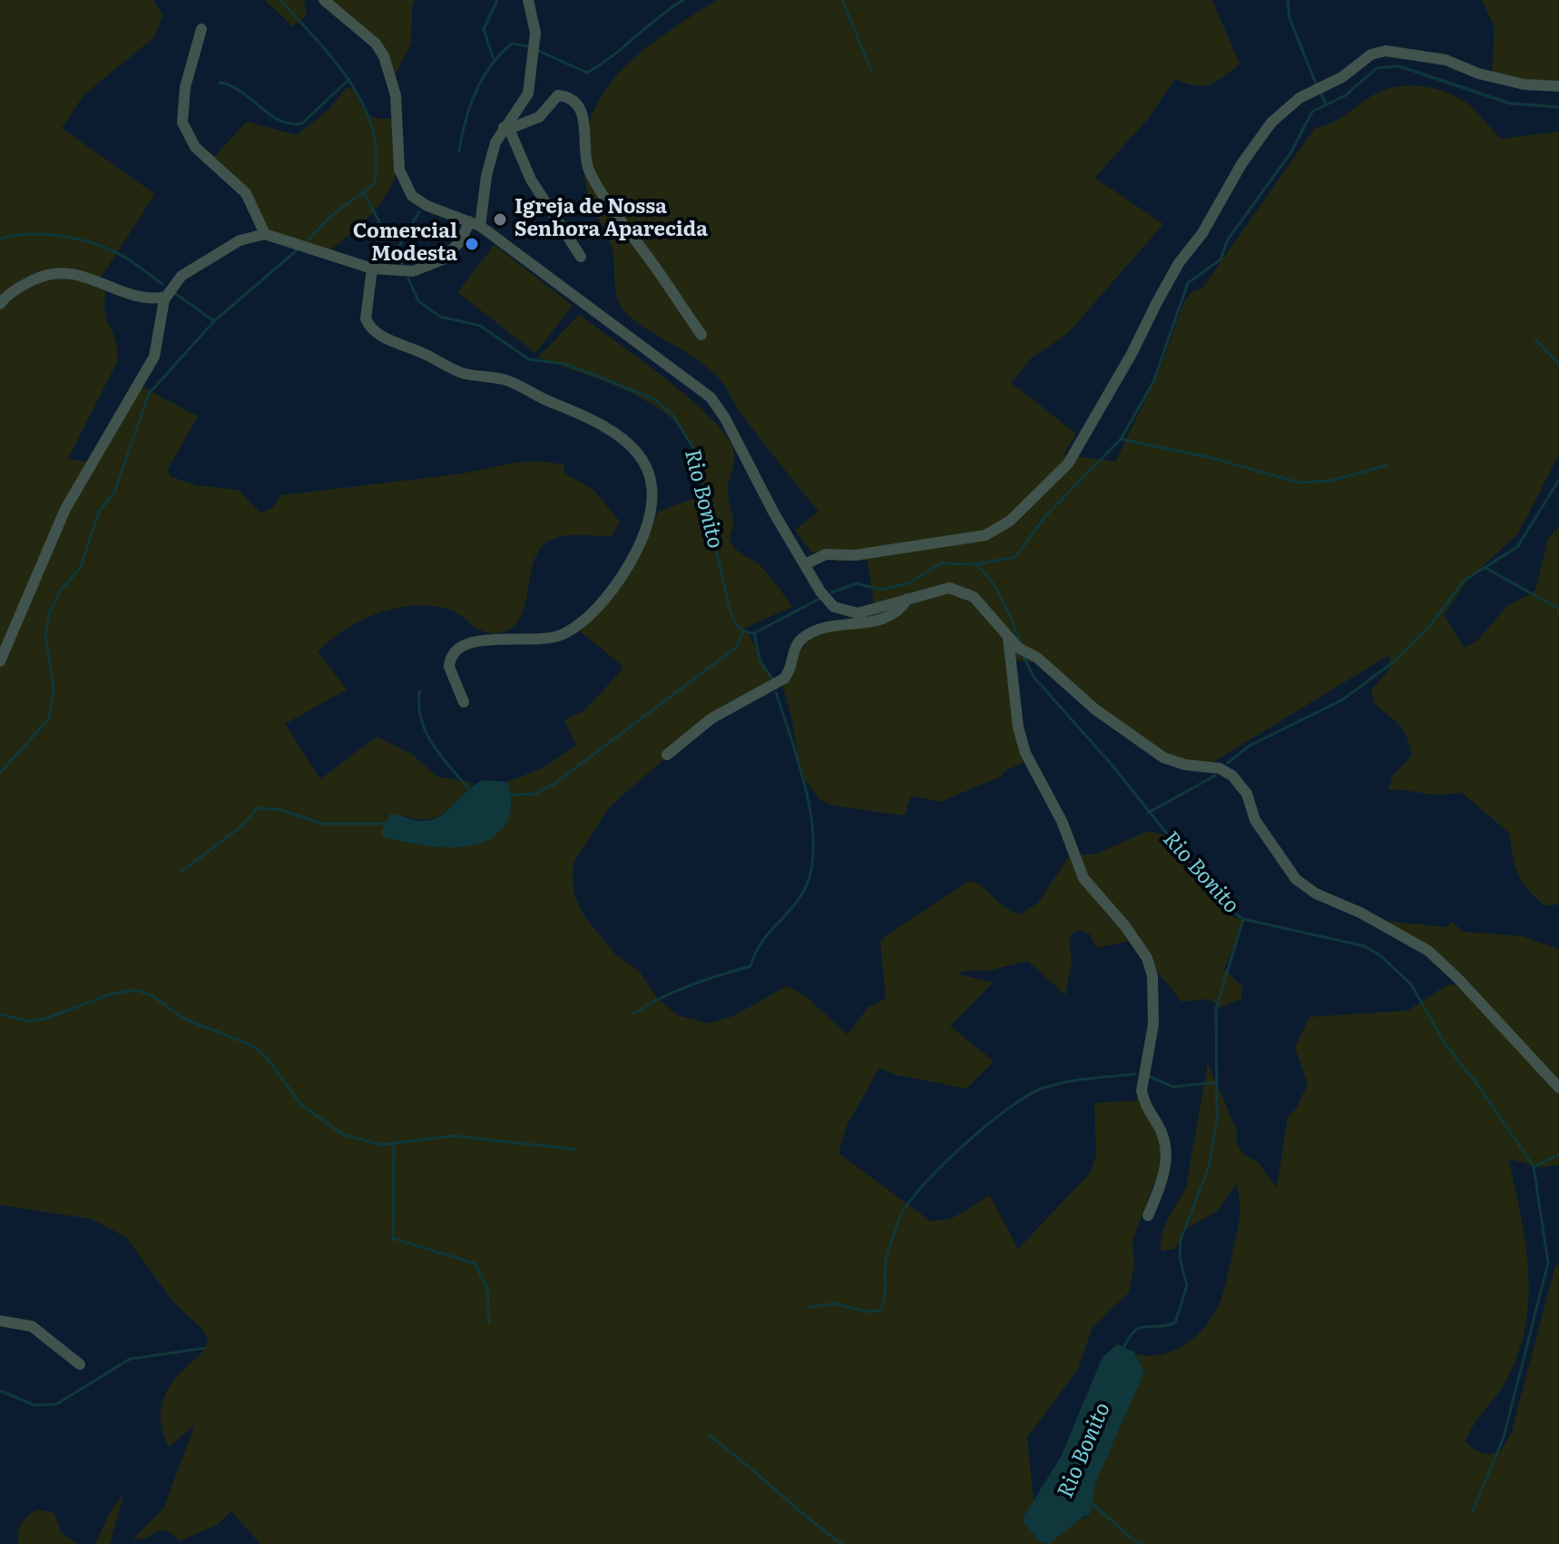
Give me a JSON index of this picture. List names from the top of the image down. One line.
{"water":["Rio Bonito"],"places":["Igreja de Nossa Senhora Aparecida","Comercial Modesta"]}
